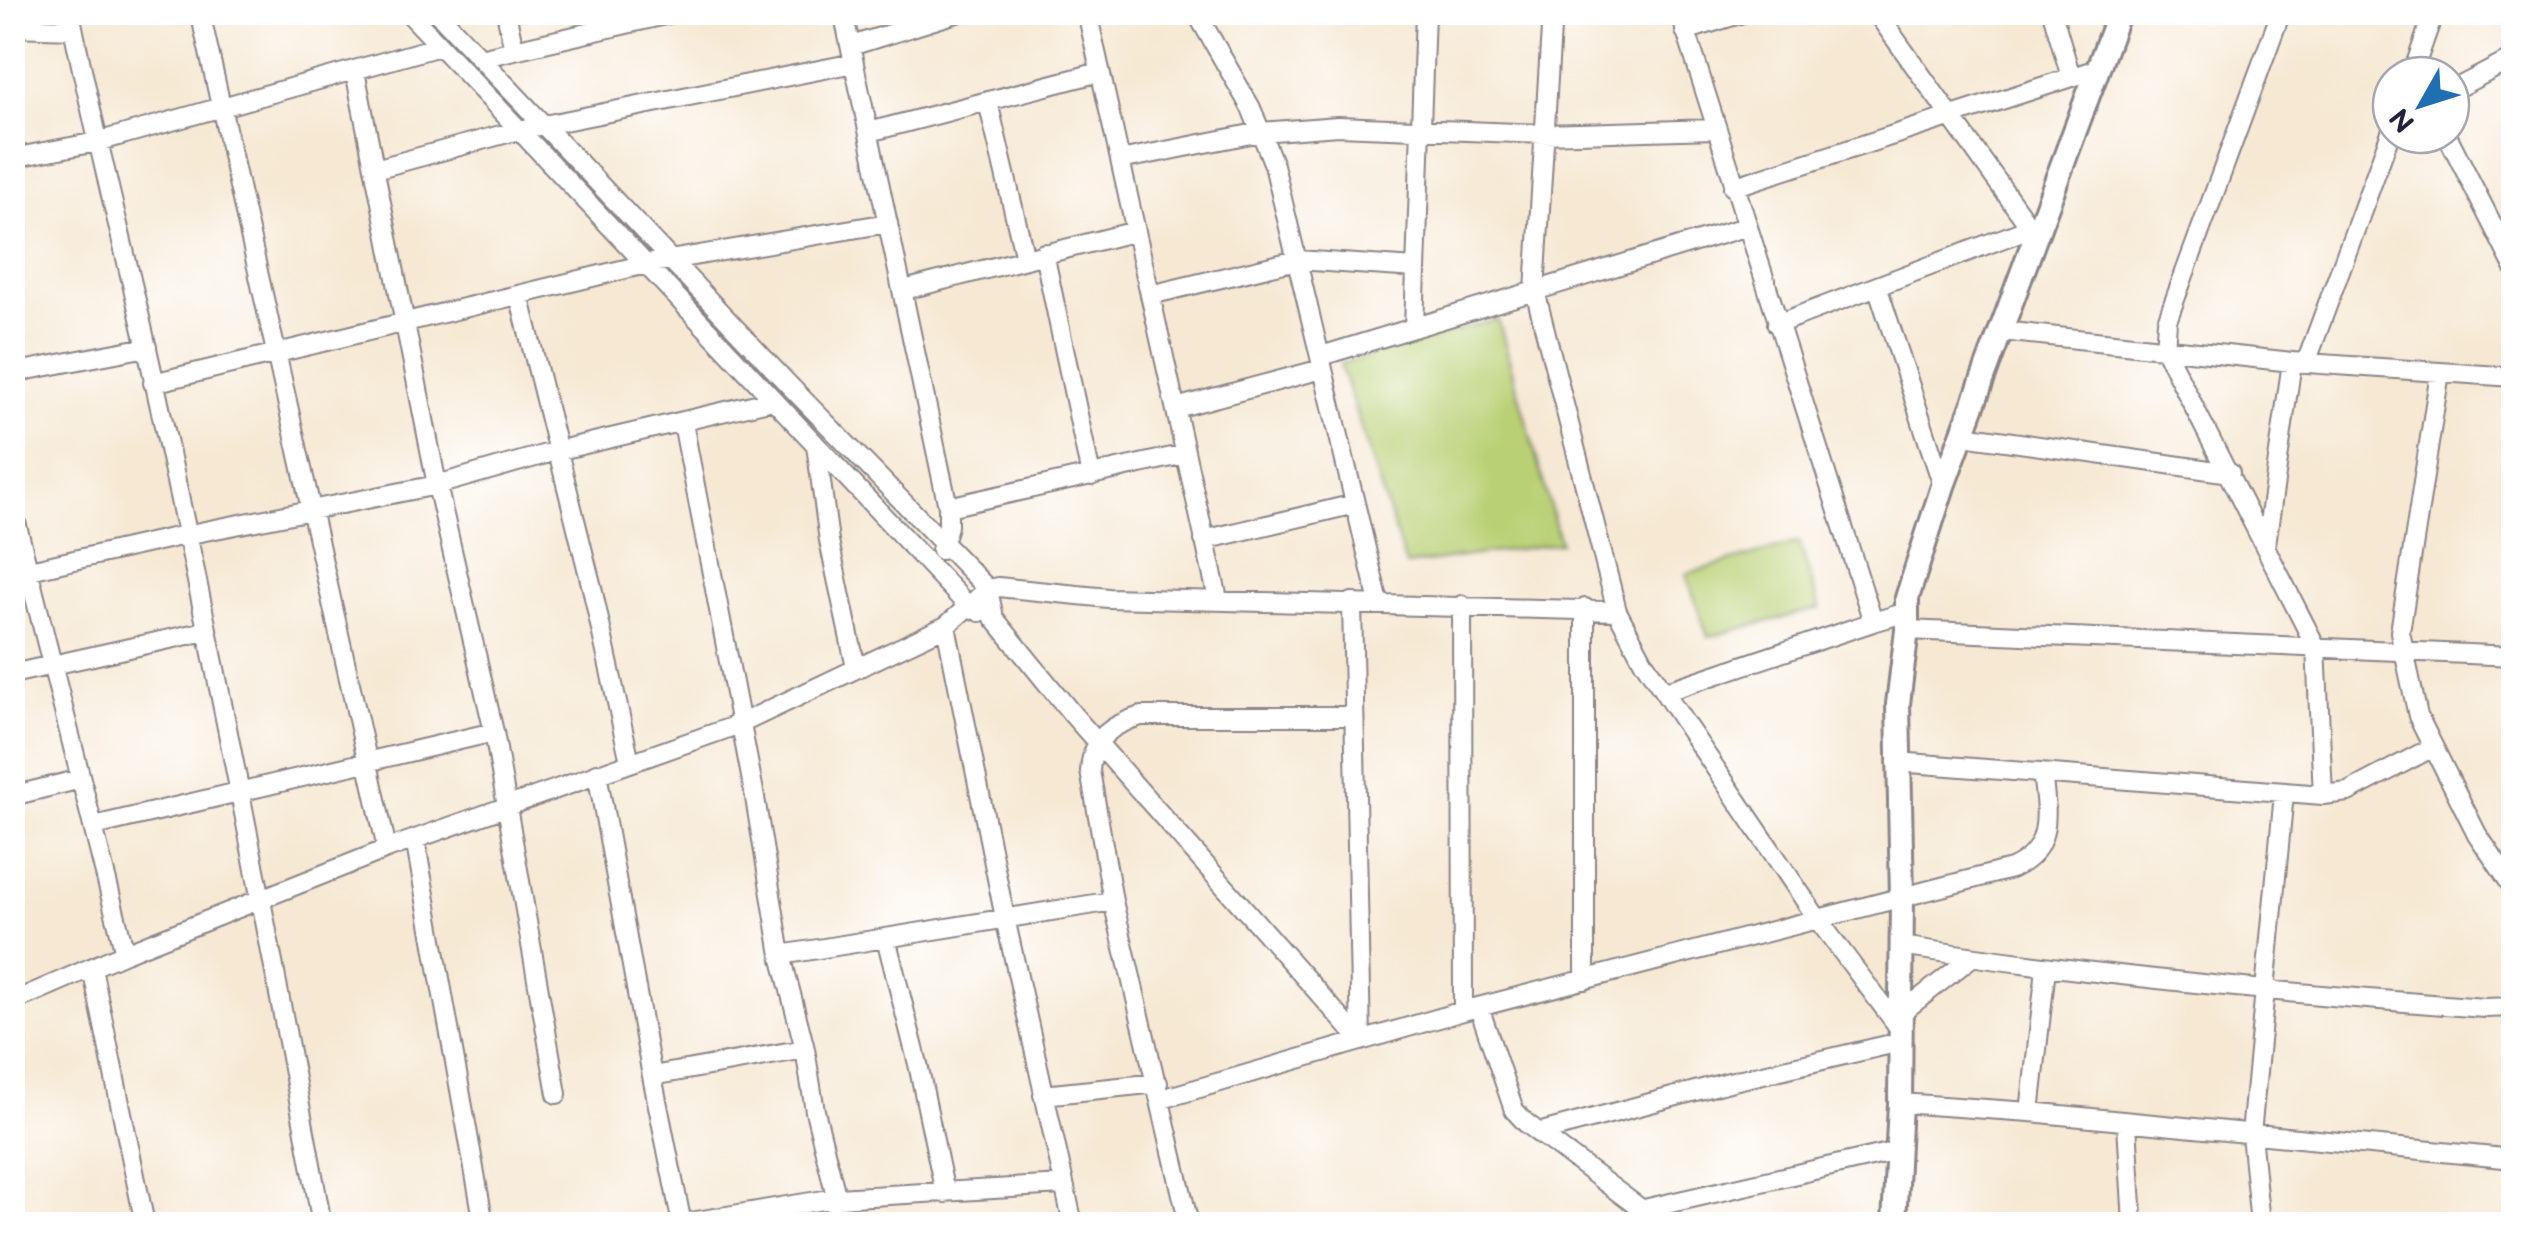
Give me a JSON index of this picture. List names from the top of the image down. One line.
{"north":"bottom left"}
